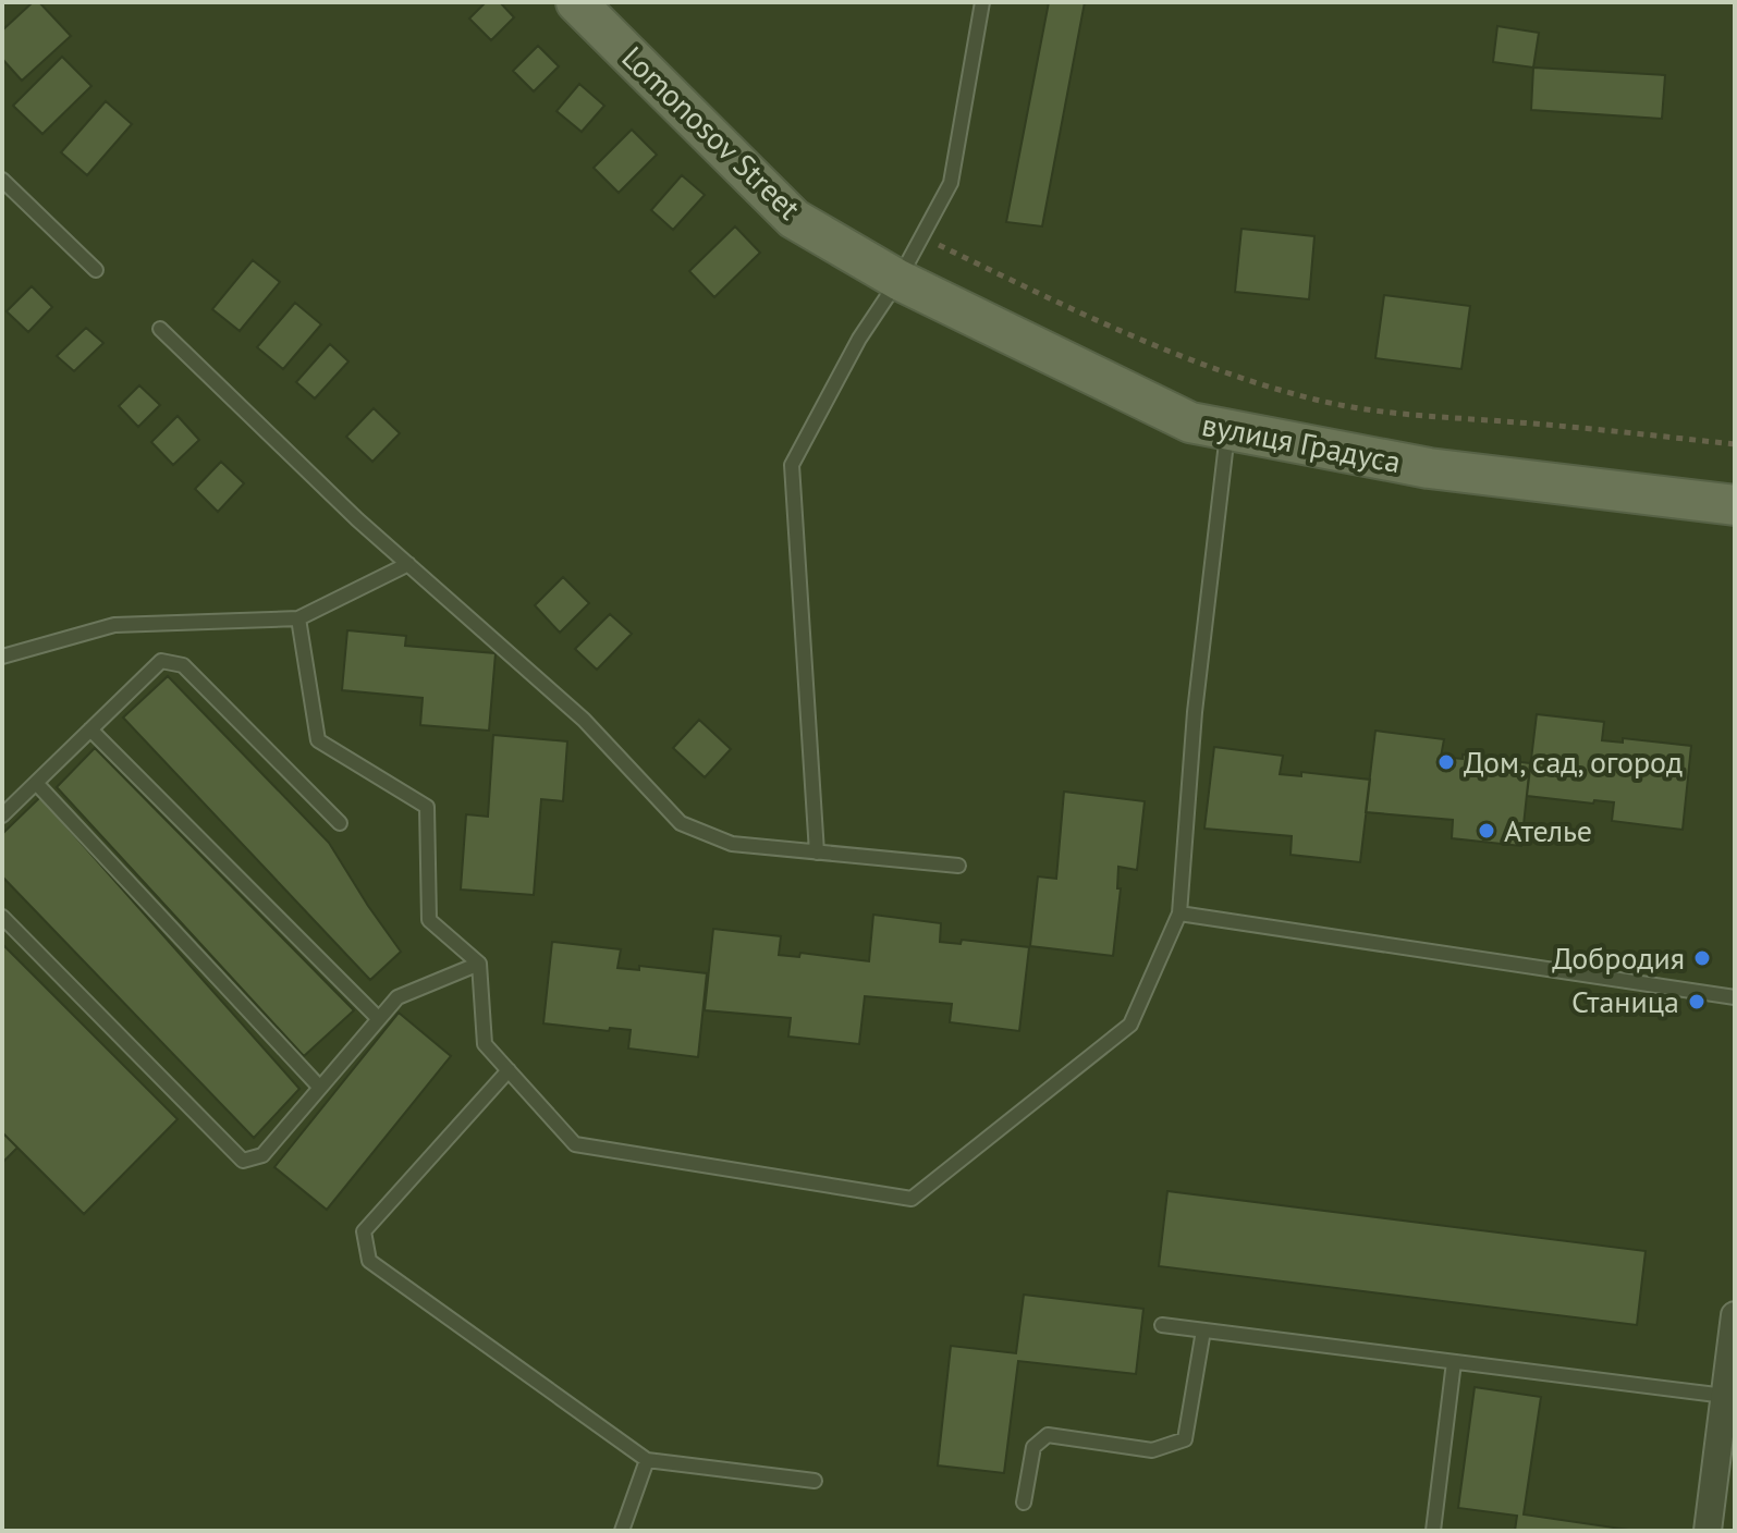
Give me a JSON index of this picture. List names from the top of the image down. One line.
{"streets":{"main road":["Lomonosov Street","вулиця Градуса"]},"crossings":[["Lomonosov Street","вулиця Градуса"]],"places":["Дом, сад, огород","Ателье","Добродия","Станица"]}
